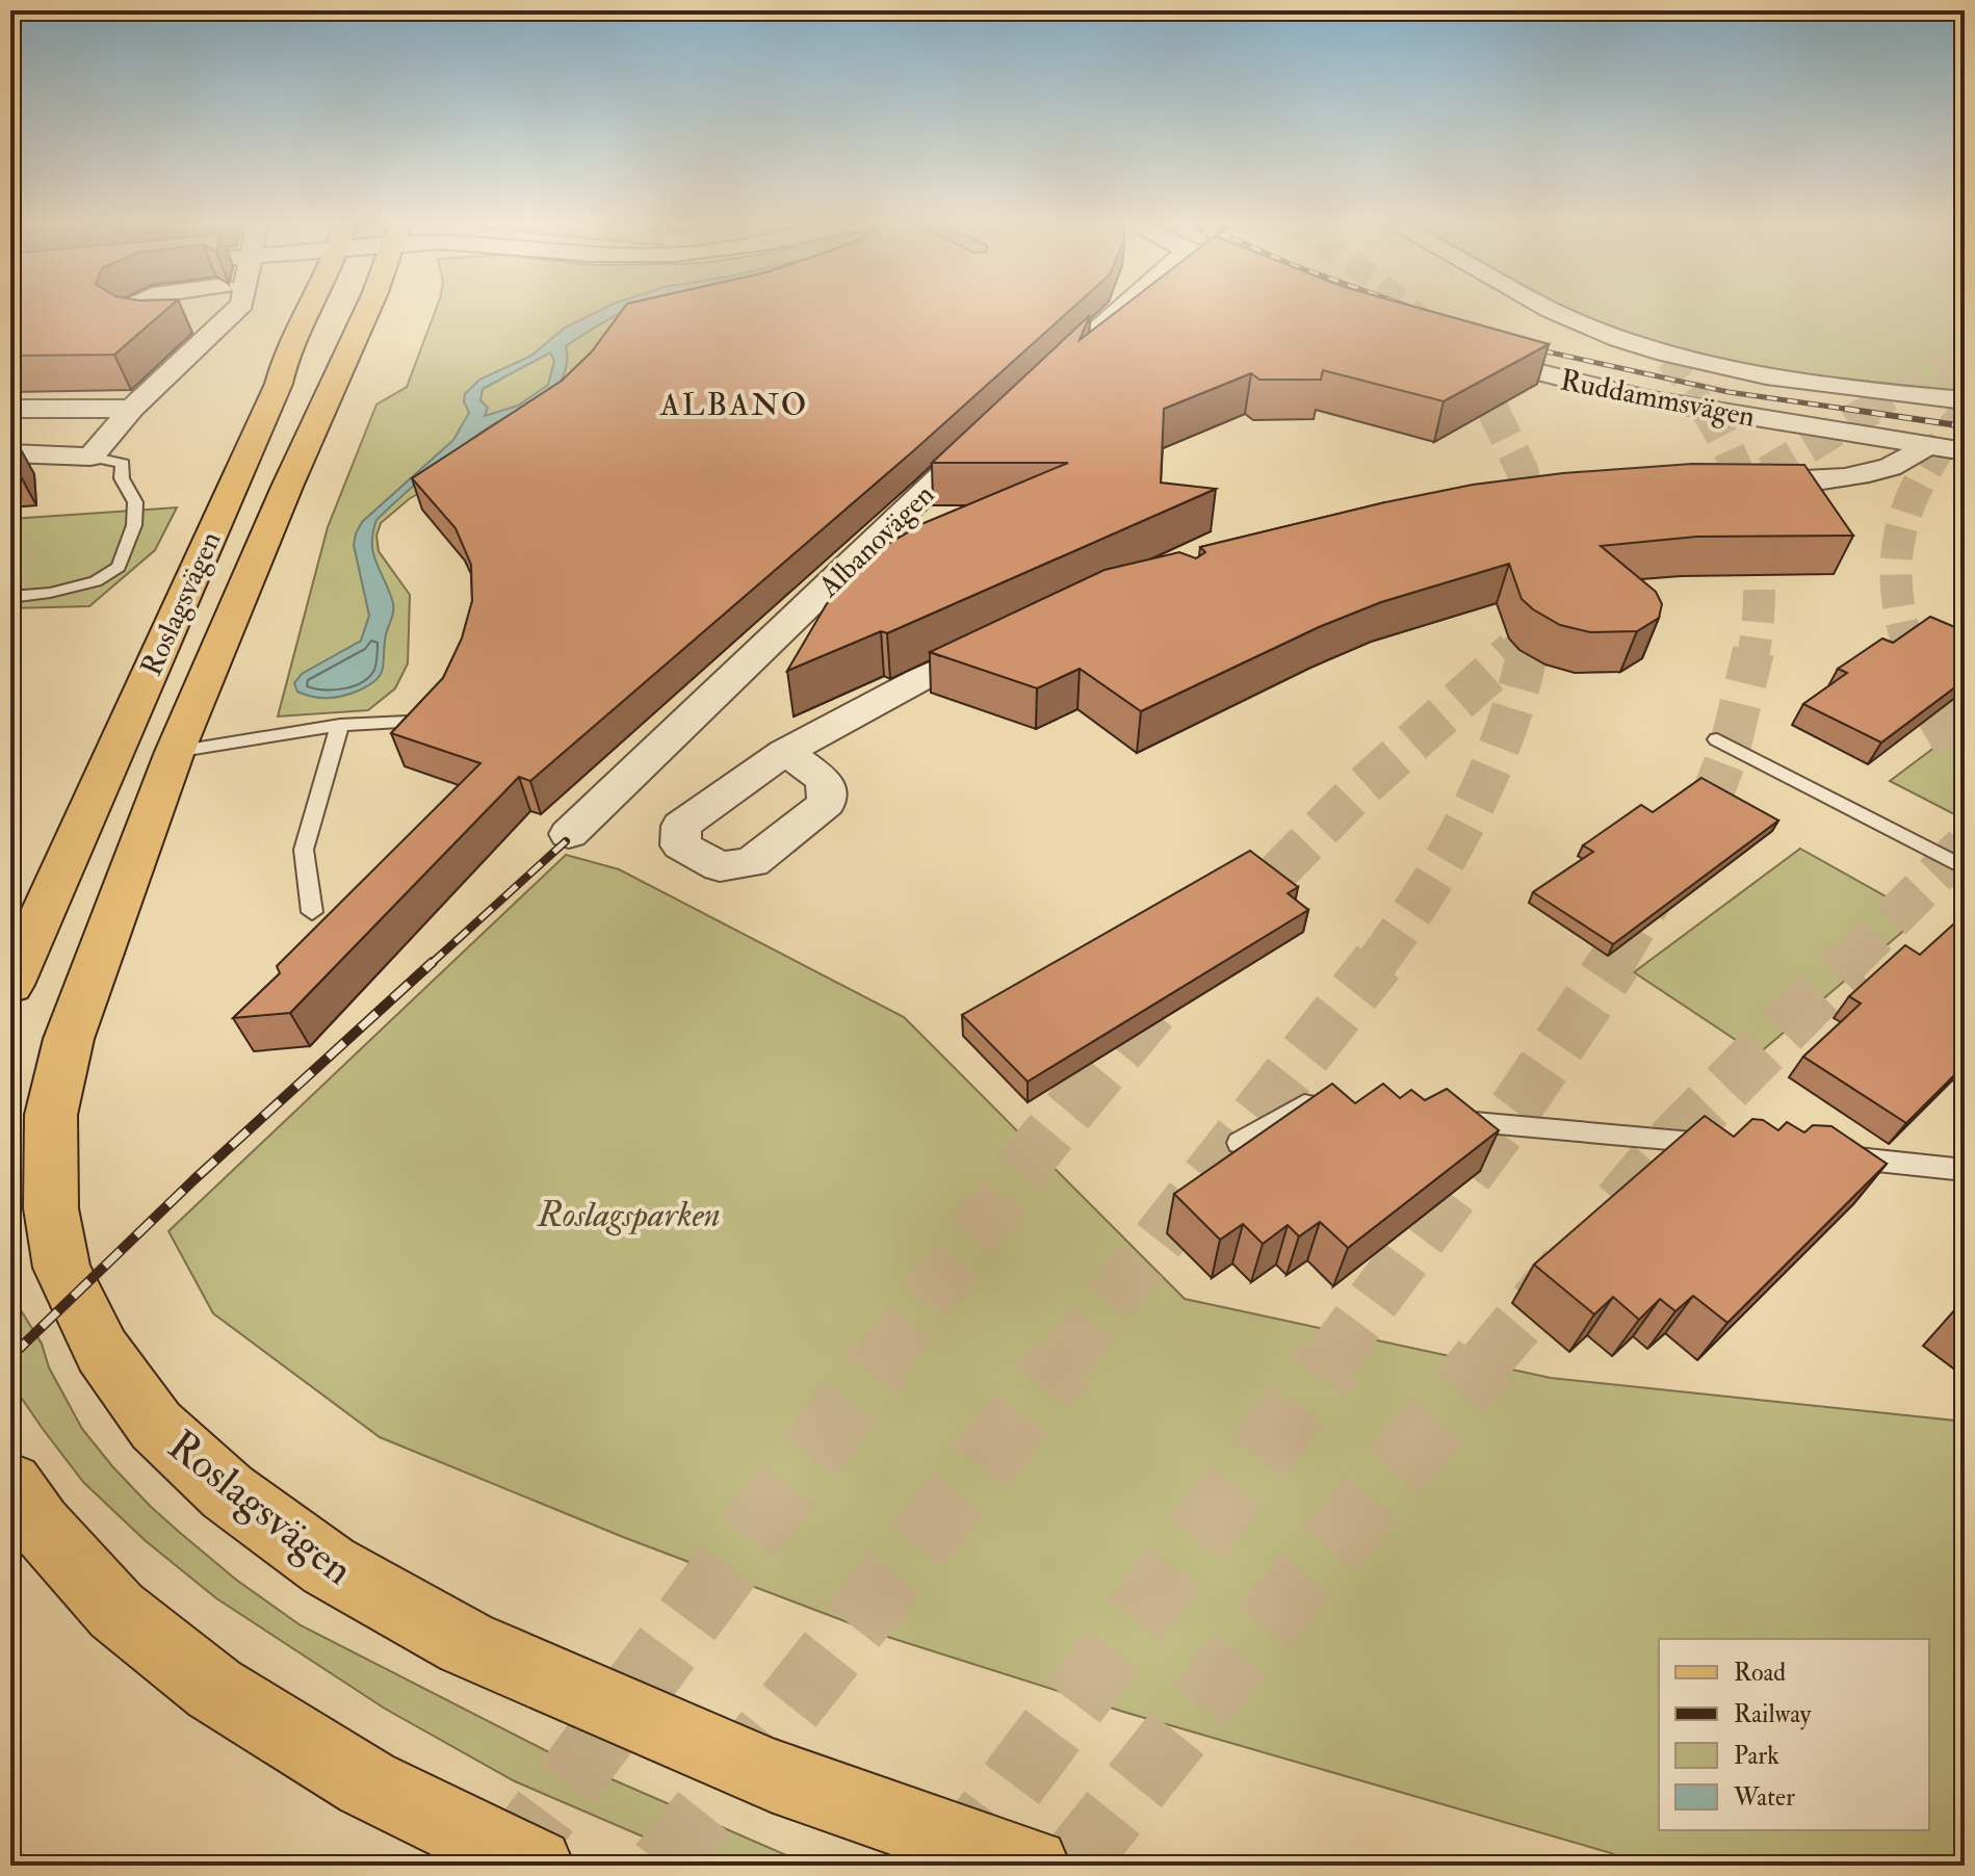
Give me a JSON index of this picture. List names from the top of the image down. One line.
{"streets":{"main road":["Roslagsvägen"],"street":["Ruddammsvägen","Albanovägen"]},"districts":["ALBANO"],"parks":["Roslagsparken"],"legend":["Road","Railway","Park","Water"]}
